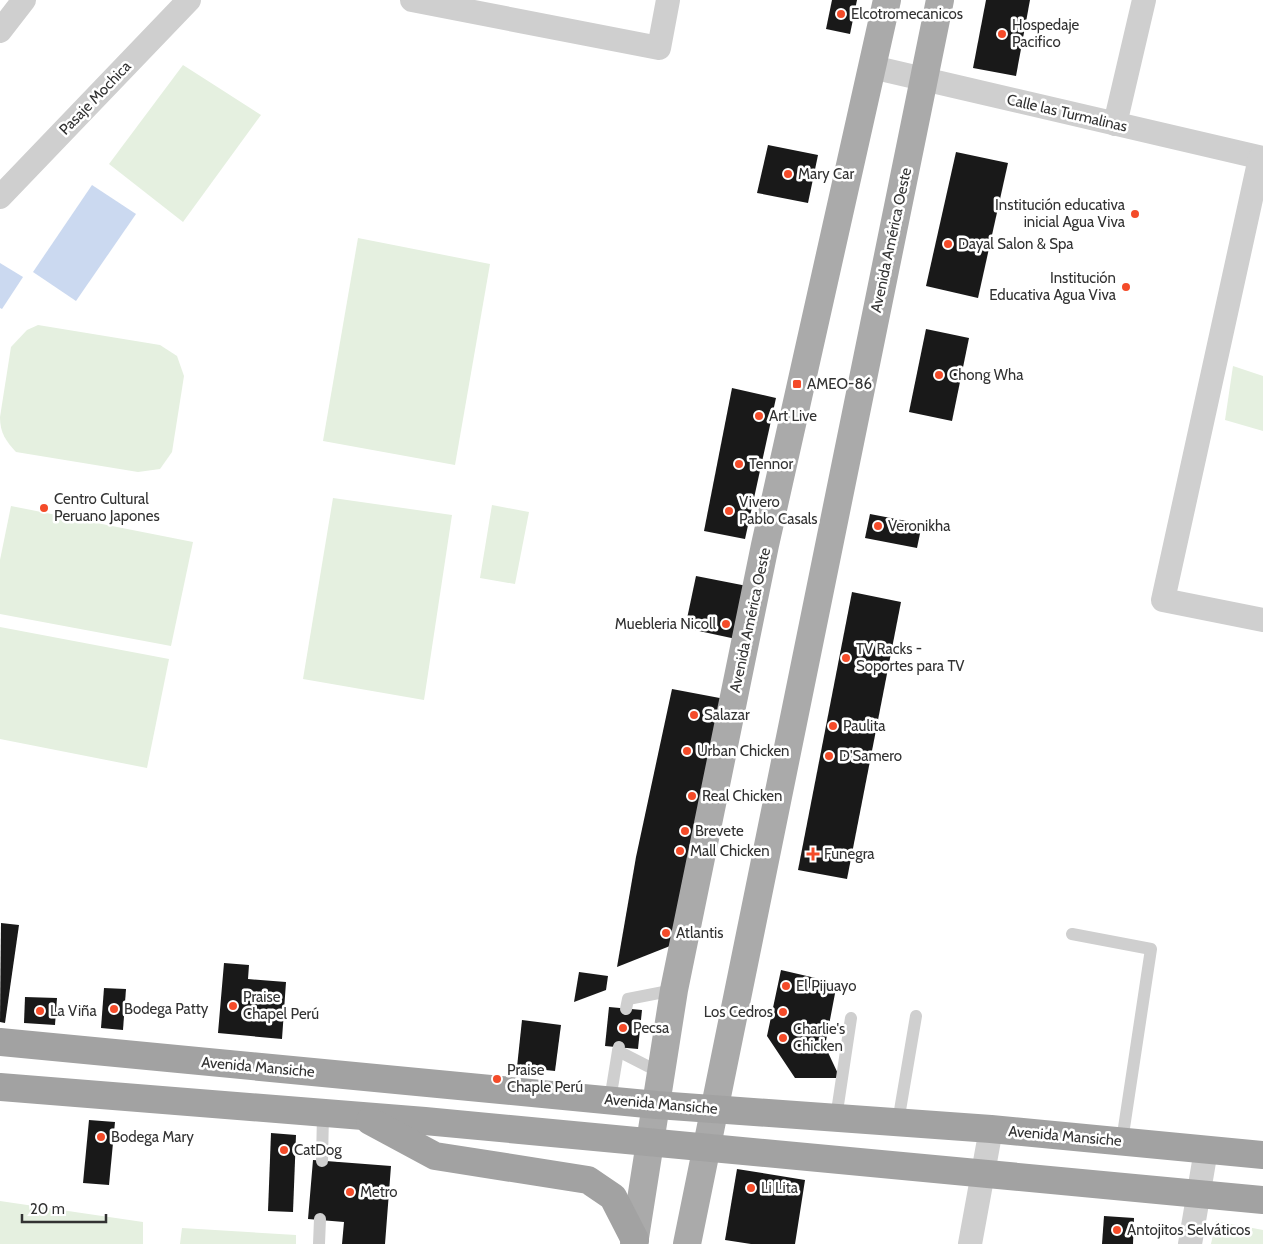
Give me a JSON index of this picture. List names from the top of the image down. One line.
{"streets":{"highway":["Avenida Mansiche"],"main road":["Avenida América Oeste"],"street":["Pasaje Mochica","Calle las Turmalinas"]},"crossings":[["Calle las Turmalinas","Avenida América Oeste"],["Avenida América Oeste","Avenida Mansiche"]],"places":{"other":["Elcotromecanicos","Hospedaje Pacifico","Mary Car","Institución educativa inicial Agua Viva","Dayal Salon & Spa","Institución Educativa Agua Viva","Chong Wha","Art Live","Tennor","Centro Cultural Peruano Japones","Vivero Pablo Casals","Veronikha","Muebleria Nicoll","TV Racks - Soportes para TV","Salazar","Paulita","Urban Chicken","D'Samero","Real Chicken","Brevete","Mall Chicken","Atlantis","El Pijuayo","Praise Chapel Perú","Bodega Patty","La Viña","Los Cedros","Pecsa","Charlie's Chicken","Praise Chaple Perú","Bodega Mary","CatDog","Li Lita","Metro","Antojitos Selváticos"],"transit":["AMEO-86"],"health":["Funegra"]},"scale_bar":"20 m"}
